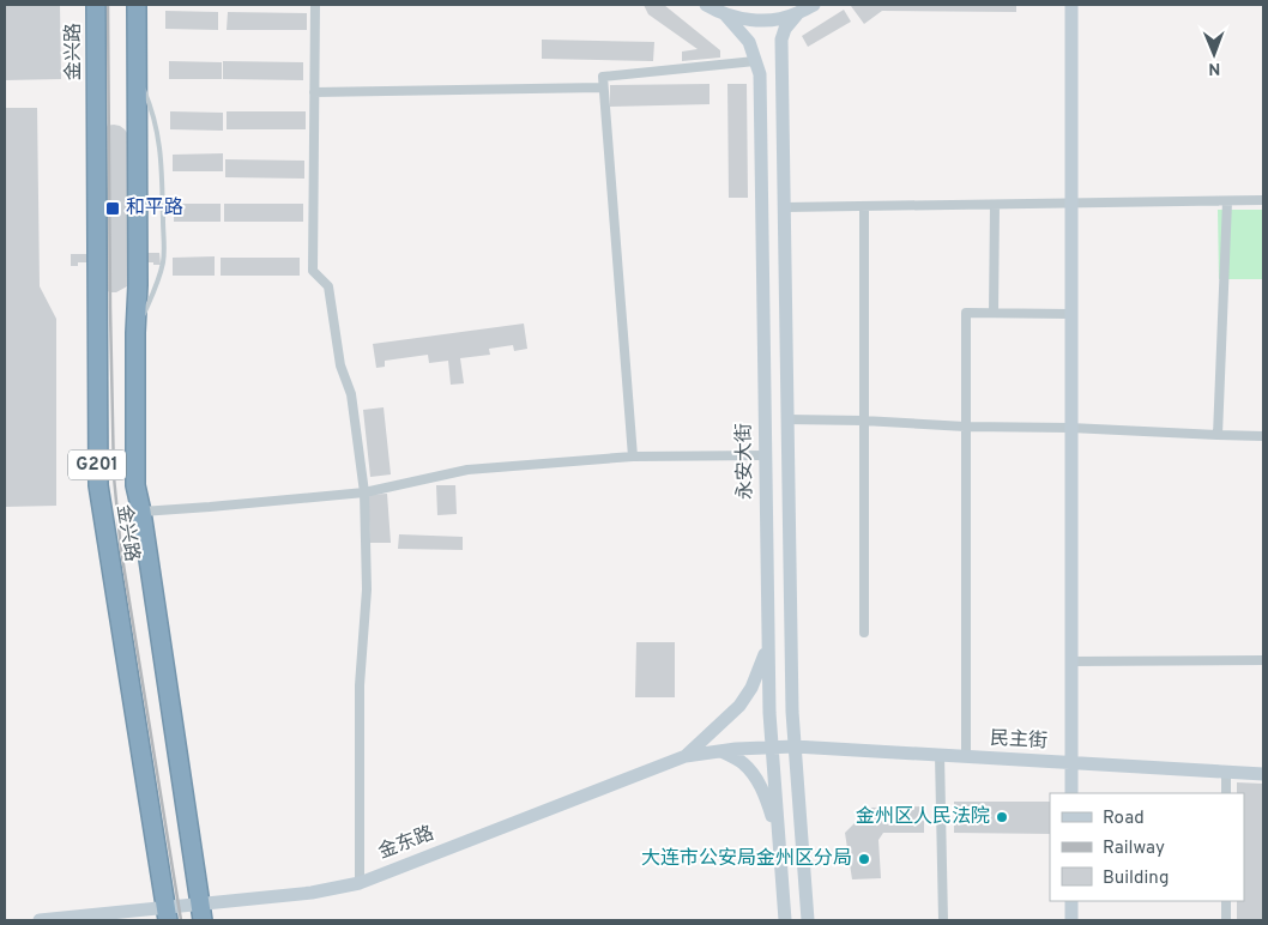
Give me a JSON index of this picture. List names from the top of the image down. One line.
{"streets":{"highway":["金兴路","G201"],"main road":["永安大街","民主街","金东路"]},"crossings":[["金兴路","金东路"],["永安大街","民主街"],["永安大街","金东路"],["民主街","金东路"]],"places":{"transit":["和平路"],"other":["金州区人民法院","大连市公安局金州区分局"]},"legend":["Road","Railway","Building"],"north":"bottom"}
